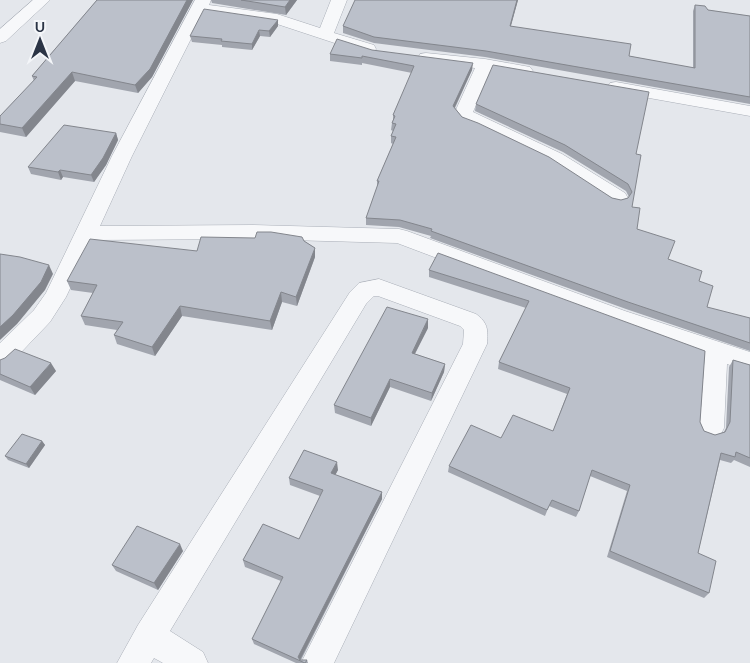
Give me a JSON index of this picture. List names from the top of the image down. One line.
{"north":"top"}
